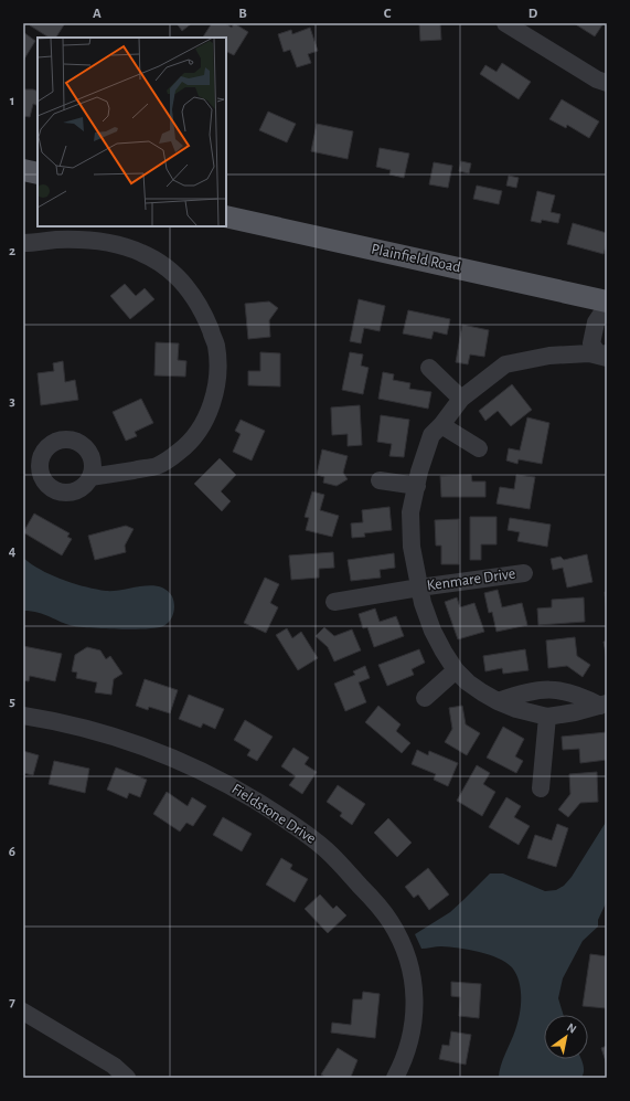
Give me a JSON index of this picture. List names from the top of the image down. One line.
{"streets":{"main road":["Plainfield Road"],"street":["Kenmare Drive","Fieldstone Drive"]},"north":"top right","grid":{"columns":["A","B","C","D"],"rows":["1","2","3","4","5","6","7"]}}
